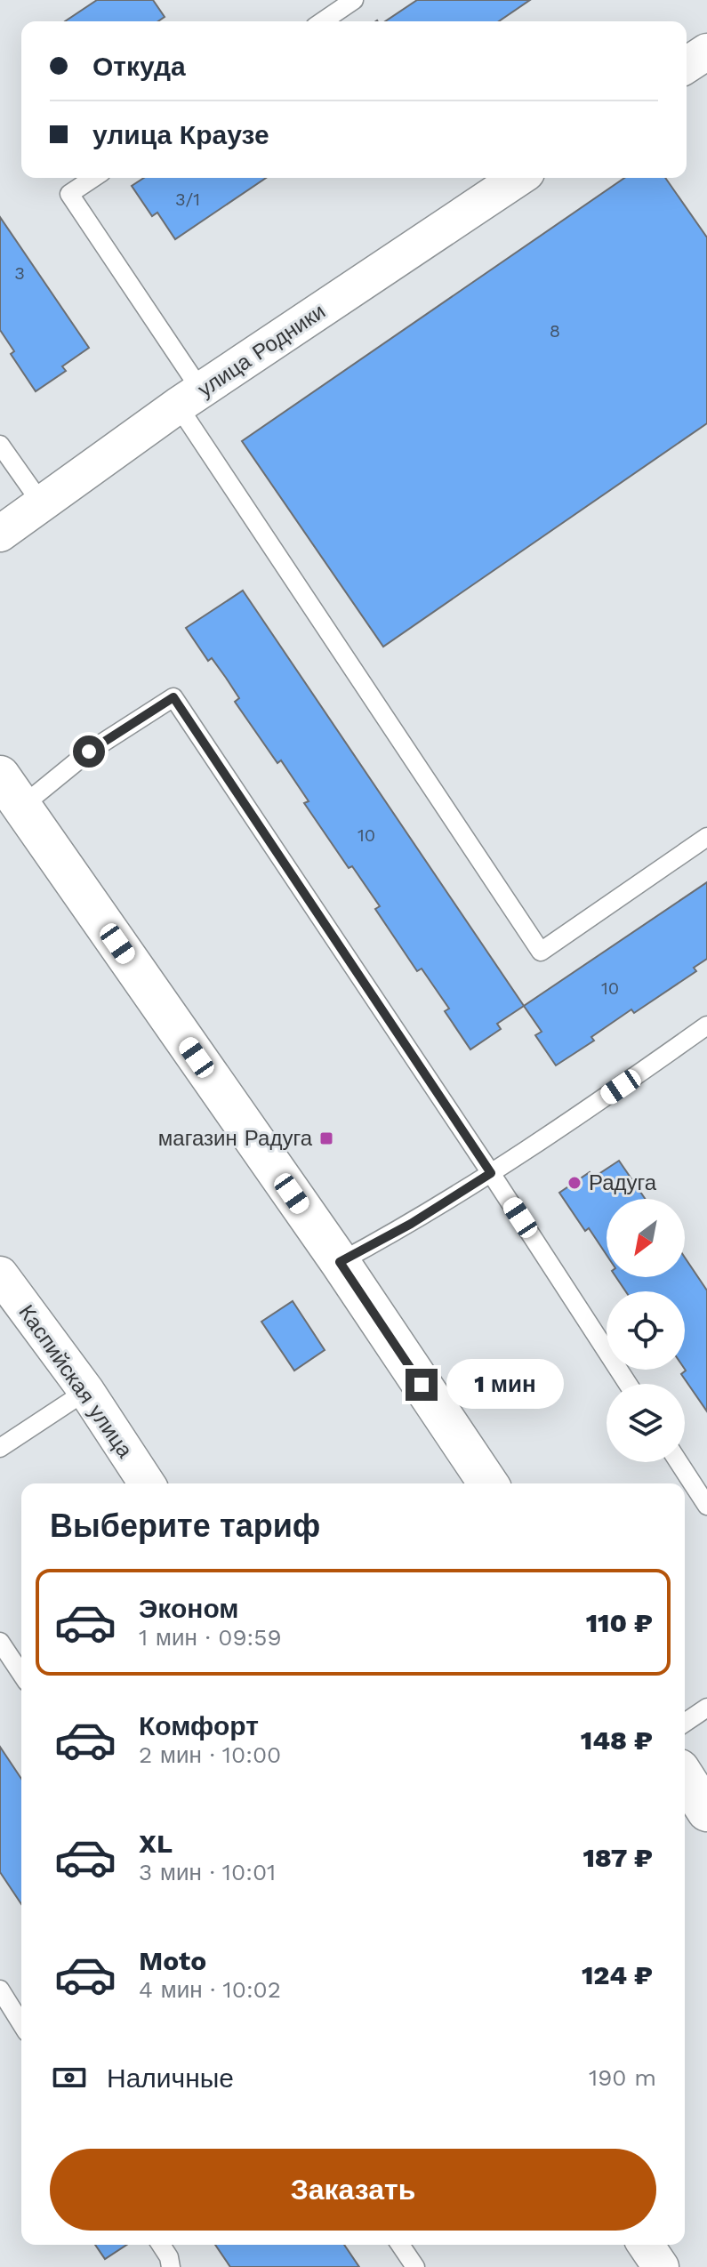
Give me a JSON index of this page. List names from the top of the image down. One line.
{"streets":{"street":["улица Родники","Каспийская улица"]},"places":{"transit":["магазин Радуга"],"other":["Радуга"]},"house_numbers":["3/1","3","8","10","10"],"north":"bottom left","page":{"banner":["Откуда","улица Краузе"],"bubble":"1 мин","heading":"Выберите тариф","list":[{"name":"Эконом","note":"1 мин · 09:59","value":"110 ₽"},{"name":"Комфорт","note":"2 мин · 10:00","value":"148 ₽"},{"name":"XL","note":"3 мин · 10:01","value":"187 ₽"},{"name":"Moto","note":"4 мин · 10:02","value":"124 ₽"}],"pay":["Наличные","190 m"],"buttons":"Заказать"}}
